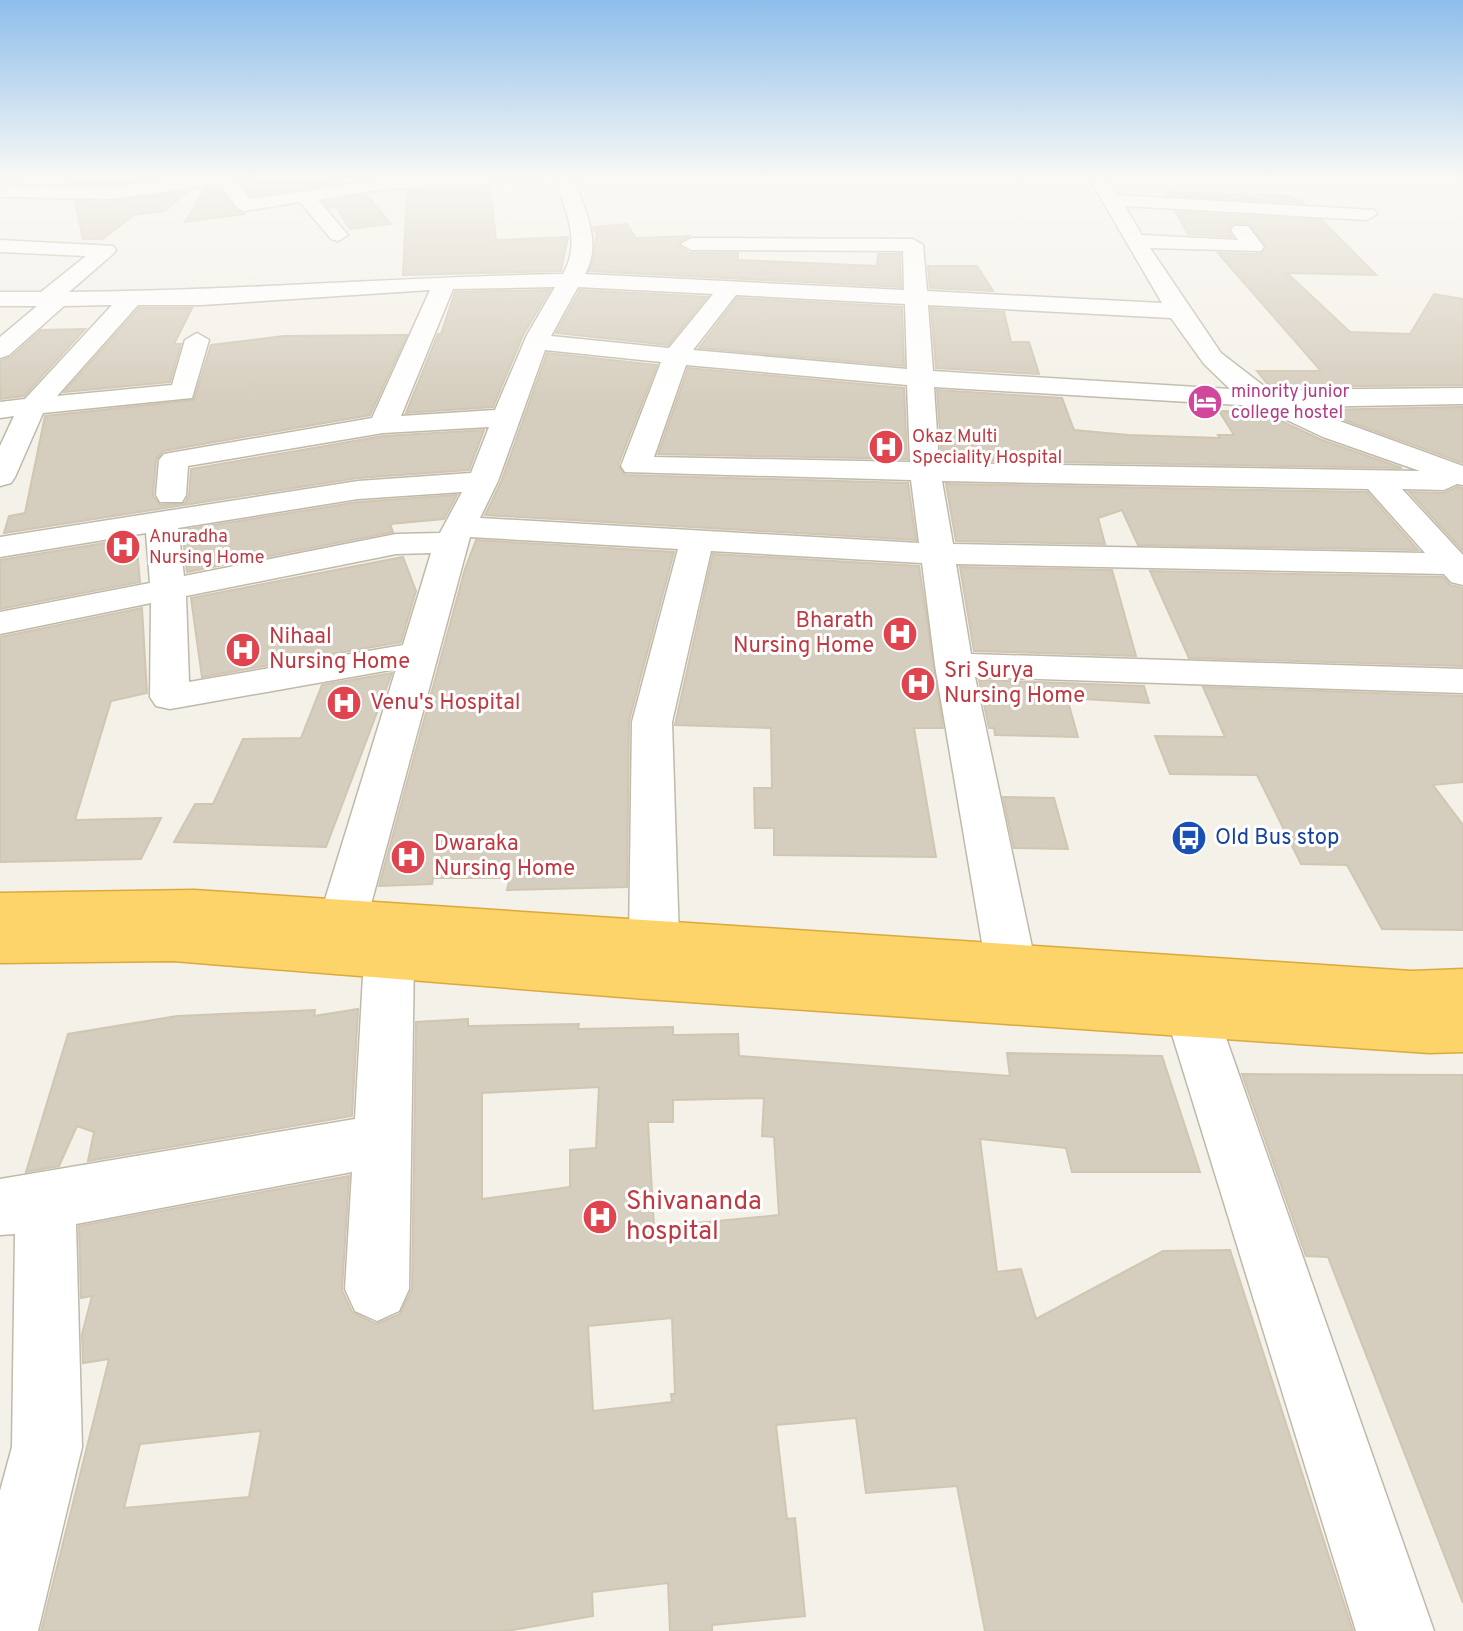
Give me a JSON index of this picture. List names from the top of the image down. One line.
{"places":{"hotel":["minority junior college hostel"],"hospital":["Okaz Multi Speciality Hospital","Anuradha Nursing Home","Bharath Nursing Home","Nihaal Nursing Home","Sri Surya Nursing Home","Venu's Hospital","Dwaraka Nursing Home","Shivananda hospital"],"bus stop":["Old Bus stop"]}}
